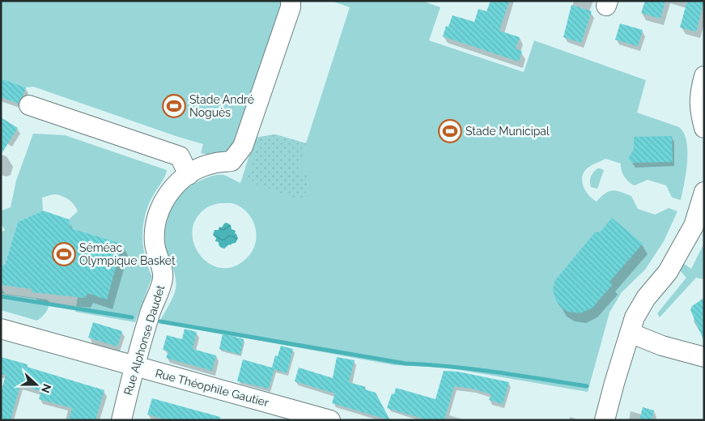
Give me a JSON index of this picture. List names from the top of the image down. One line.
{"streets":{"street":["Rue Alphonse Daudet","Rue Théophile Gautier"]},"crossings":[["Rue Alphonse Daudet","Rue Théophile Gautier"]],"places":{"sports":["Stade André Noguès","Stade Municipal","Séméac Olympique Basket"]},"north":"right"}
